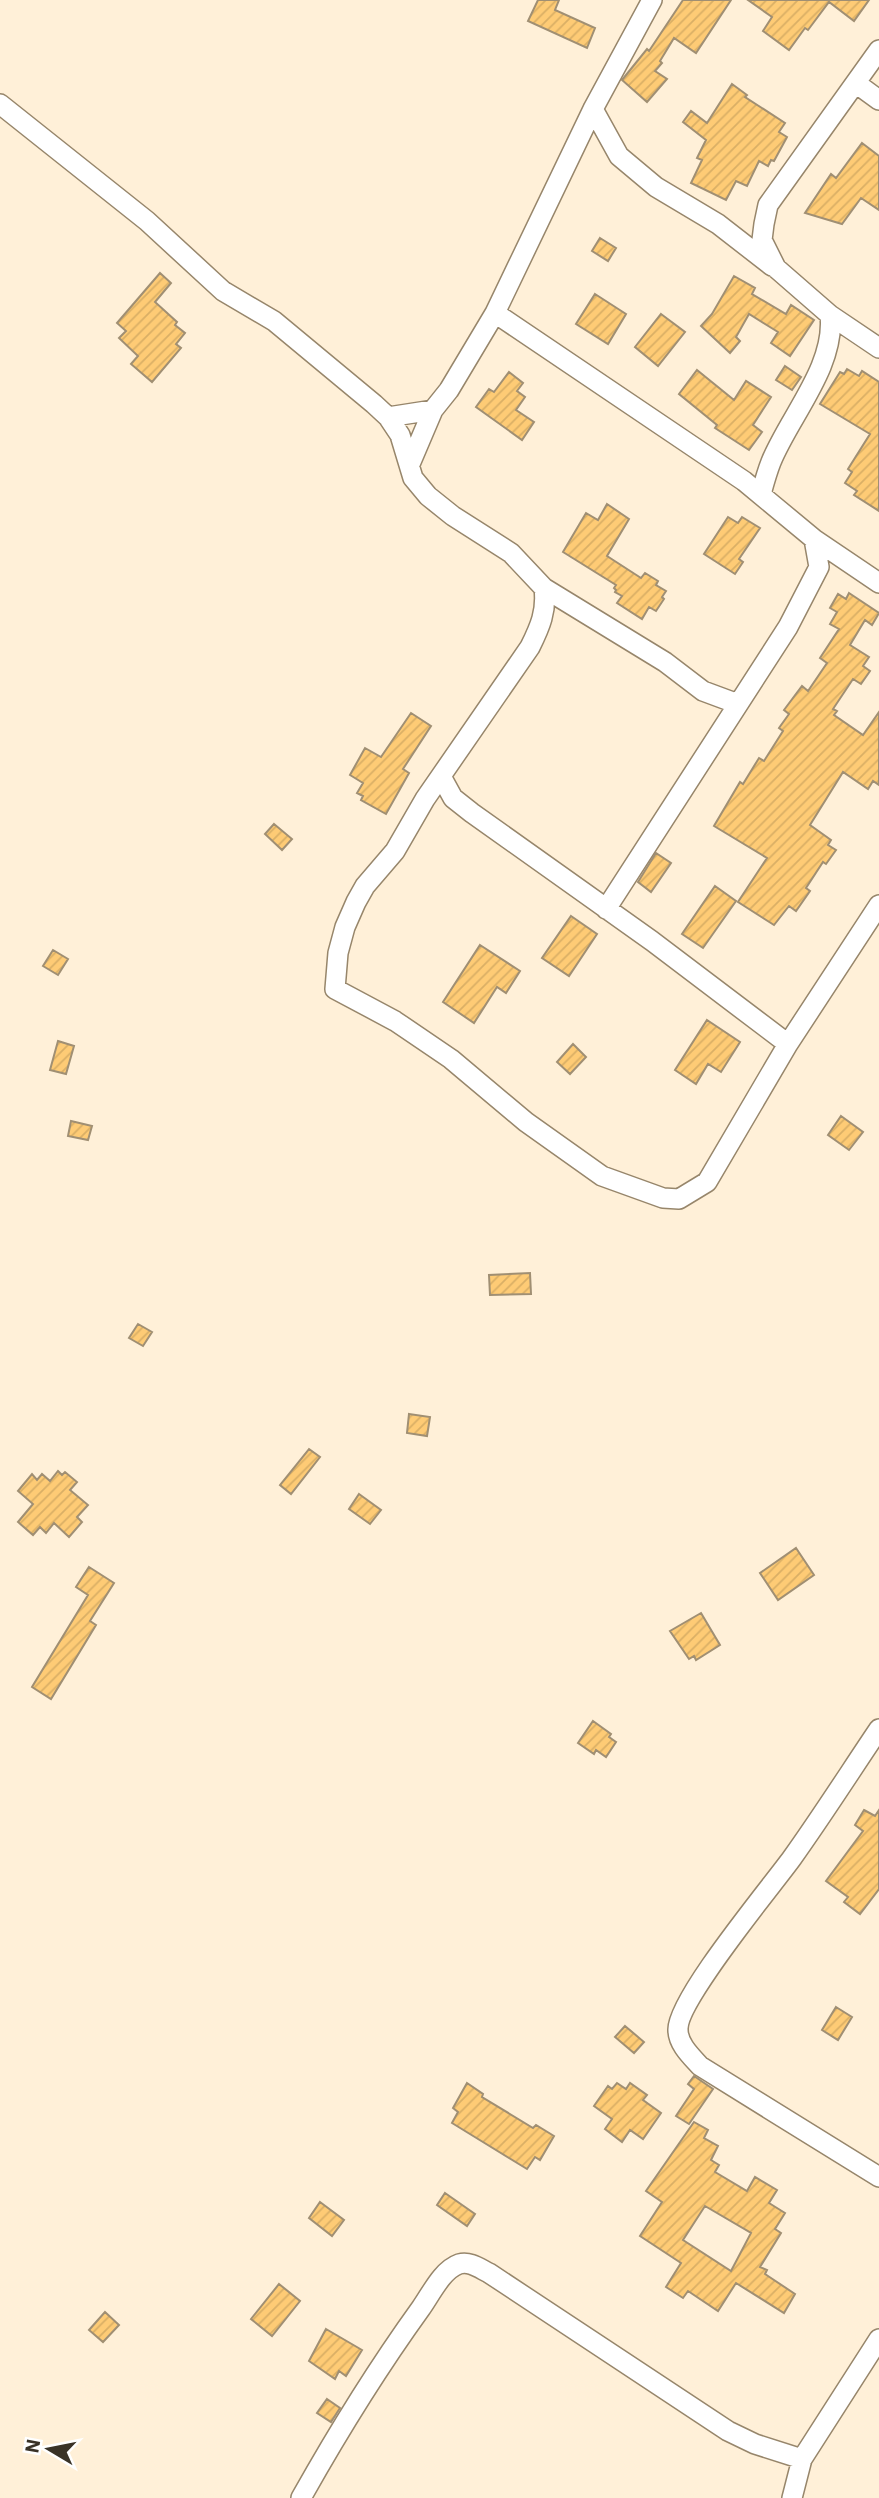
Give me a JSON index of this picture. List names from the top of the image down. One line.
{"north":"left"}
